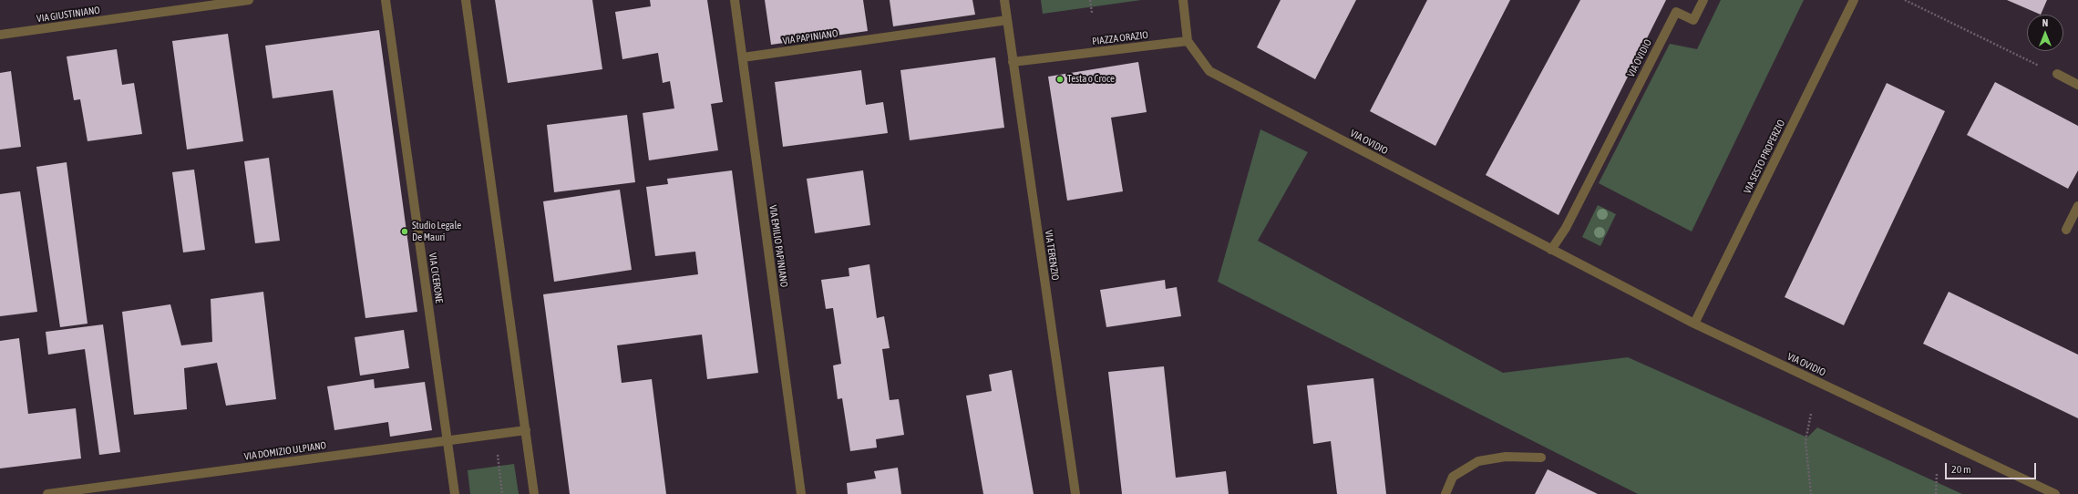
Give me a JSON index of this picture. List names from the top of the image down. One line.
{"streets":{"street":["VIA GIUSTINIANO","VIA PAPINIANO","PIAZZA ORAZIO","VIA OVIDIO","VIA SESTO PROPERZIO","VIA EMILIO PAPINIANO","VIA TERENZIO","VIA CICERONE","VIA DOMIZIO ULPIANO"]},"crossings":[["VIA PAPINIANO","VIA EMILIO PAPINIANO"],["VIA PAPINIANO","VIA TERENZIO"],["PIAZZA ORAZIO","VIA OVIDIO"],["PIAZZA ORAZIO","VIA TERENZIO"],["VIA OVIDIO","VIA SESTO PROPERZIO"],["VIA CICERONE","VIA DOMIZIO ULPIANO"]],"places":["Testa o Croce","Studio Legale De Mauri"],"scale_bar":"20 m","north":"top"}
